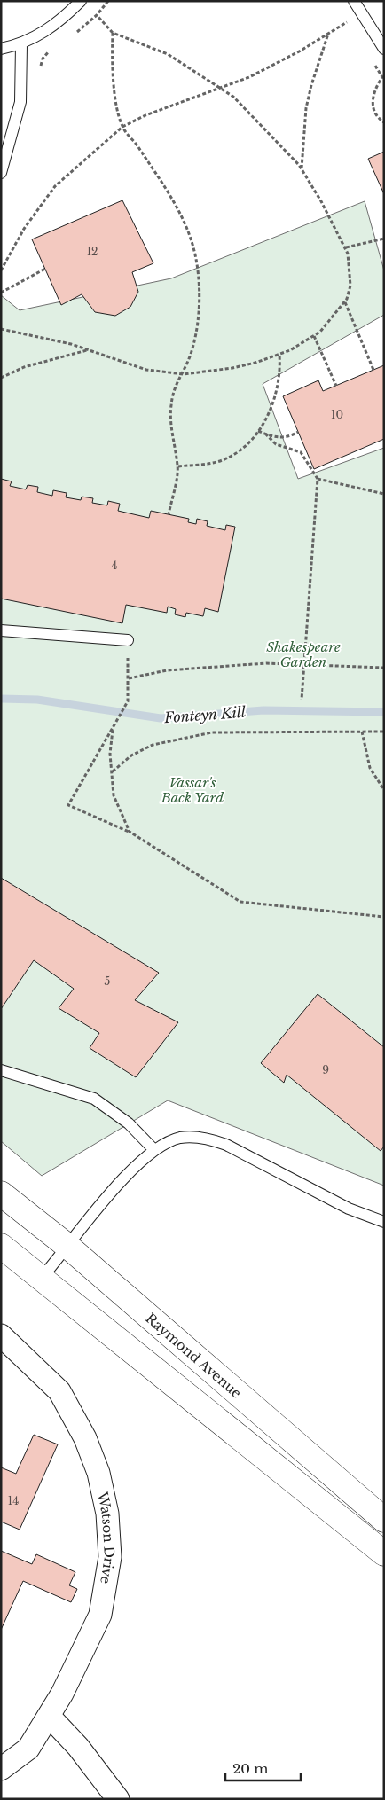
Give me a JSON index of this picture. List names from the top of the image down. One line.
{"streets":{"main road":["Raymond Avenue"],"street":["Watson Drive"]},"water":["Fonteyn Kill"],"parks":["Shakespeare Garden","Vassar's Back Yard"],"house_numbers":["12","10","4","5","9","14"],"scale_bar":"20 m"}
